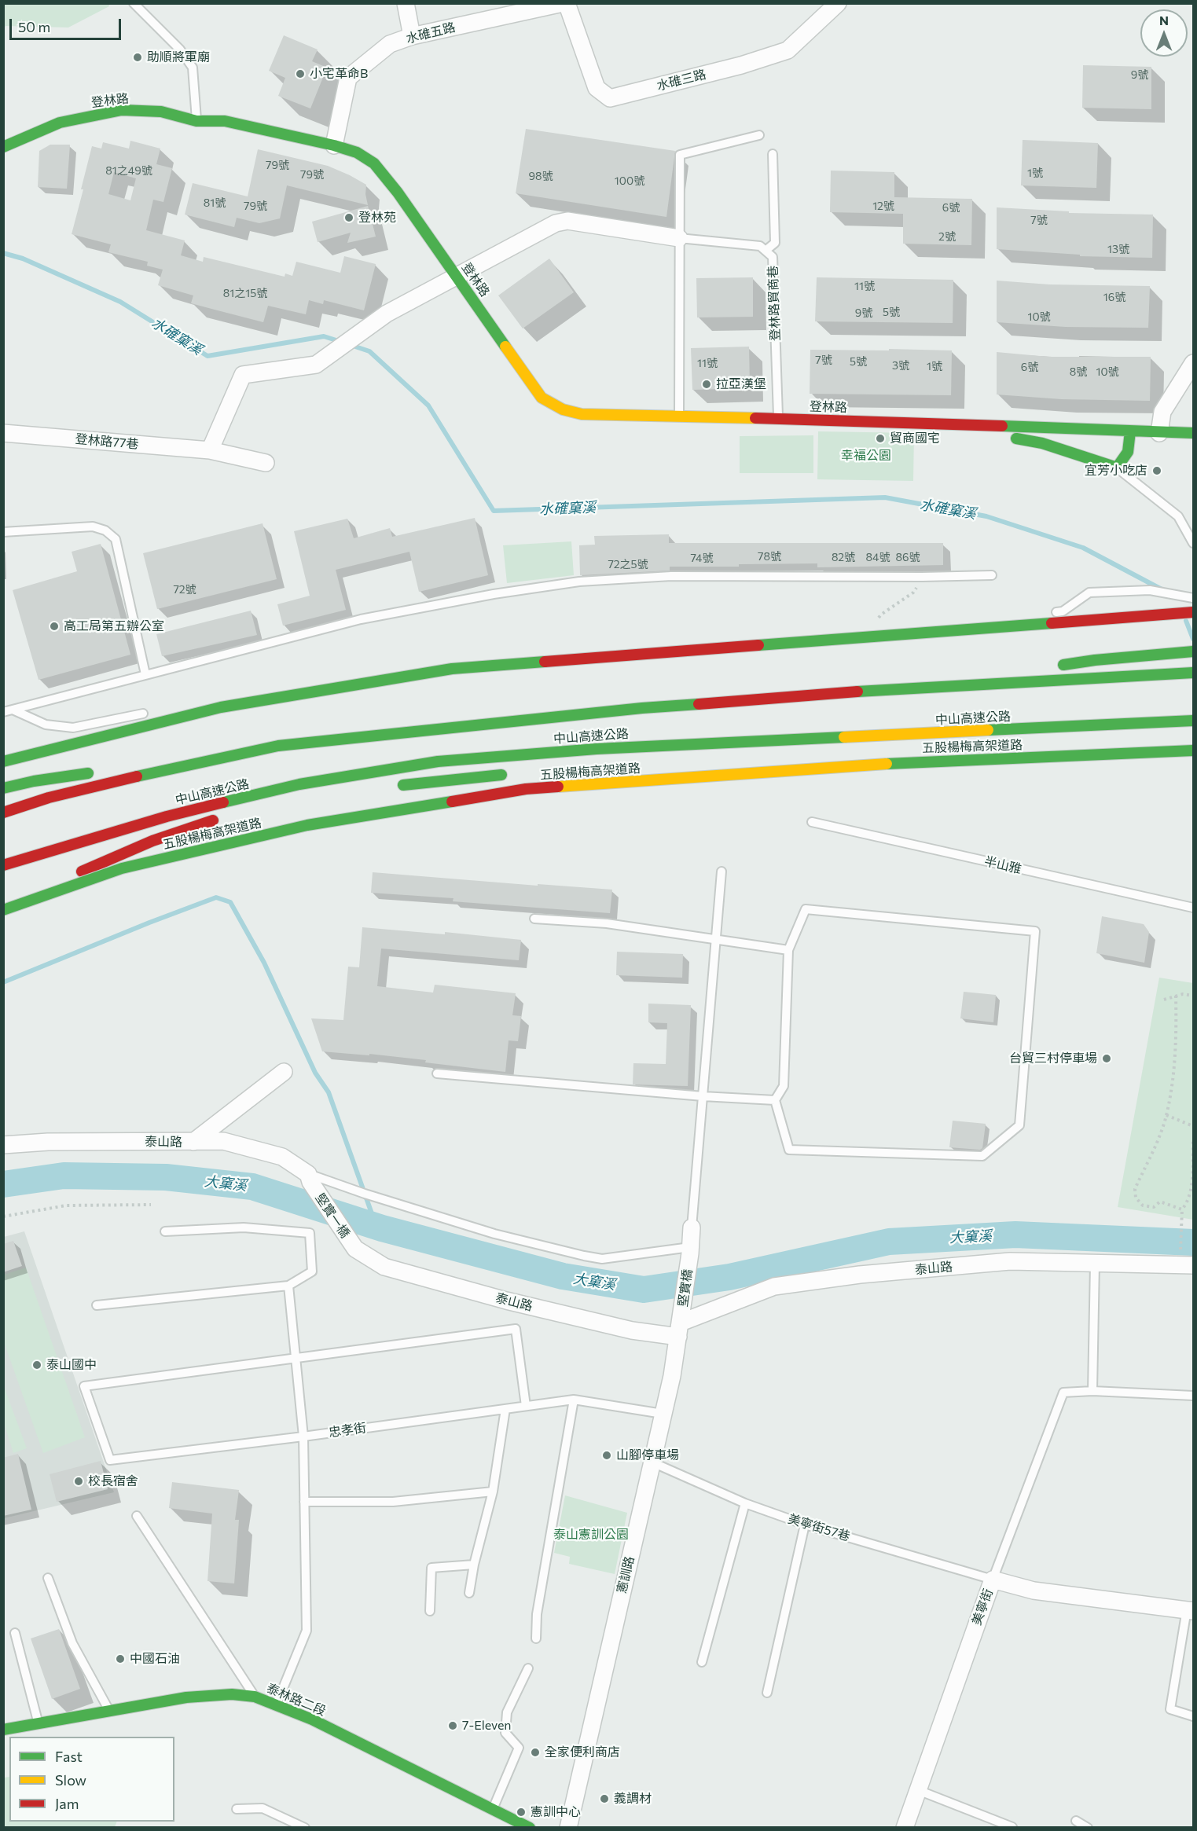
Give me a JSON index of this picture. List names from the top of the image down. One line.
{"streets":{"main road":["登林路","中山高速公路","五股楊梅高架道路","泰林路二段"],"street":["水碓五路","水碓三路","登林路77巷","泰山路","堅實一橋","堅實橋","憲訓路","美寧街"],"lane":["登林路貿商巷","半山雅","忠孝街","美寧街57巷"]},"crossings":[["水碓五路","水碓三路"],["水碓五路","登林路"],["登林路","登林路貿商巷"],["泰山路","堅實一橋"],["泰山路","堅實橋"],["泰山路","憲訓路"],["堅實橋","憲訓路"],["忠孝街","憲訓路"],["美寧街57巷","憲訓路"],["美寧街57巷","美寧街"]],"water":["水確窠溪","大窠溪"],"parks":["幸福公園","泰山憲訓公園"],"places":["助順將軍廟","小宅革命B","登林苑","拉亞漢堡","貿商國宅","宜芳小吃店","高工局第五辦公室","台貿三村停車場","泰山國中","山腳停車場","校長宿舍","中國石油","7-Eleven","全家便利商店","義調材","憲訓中心"],"house_numbers":["9號","79號","81之49號","1號","79號","98號","100號","81號","79號","12號","6號","7號","2號","13號","11號","81之15號","16號","5號","9號","10號","7號","5號","11號","3號","1號","6號","8號","10號","78號","82號","84號","86號","74號","72之5號","72號"],"legend":["Fast","Slow","Jam"],"scale_bar":"50 m","north":"top"}
